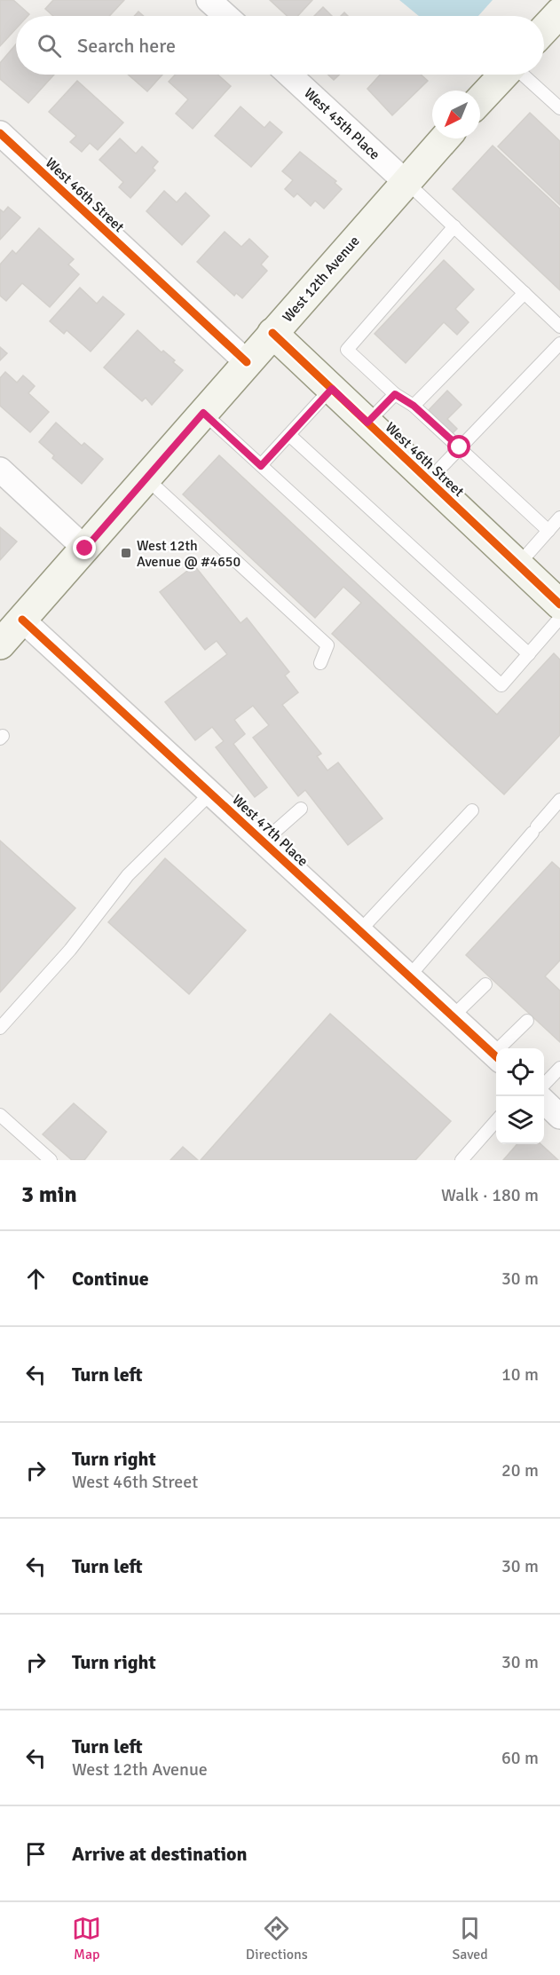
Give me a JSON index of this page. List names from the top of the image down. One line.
{"streets":{"main road":["West 46th Street","West 12th Avenue"],"street":["West 45th Place","West 47th Place"]},"crossings":[["West 45th Place","West 12th Avenue"],["West 46th Street","West 12th Avenue"],["West 12th Avenue","West 47th Place"]],"places":{"transit":["West 12th Avenue @ #4650"]},"north":"bottom left","page":{"search":"Search here","heading":["3 min","Walk · 180 m"],"list":[["Continue","30 m"],["Turn left","10 m"],["Turn right","West 46th Street","20 m"],["Turn left","30 m"],["Turn right","30 m"],["Turn left","West 12th Avenue","60 m"],"Arrive at destination"],"nav":["Map","Directions","Saved"]}}
